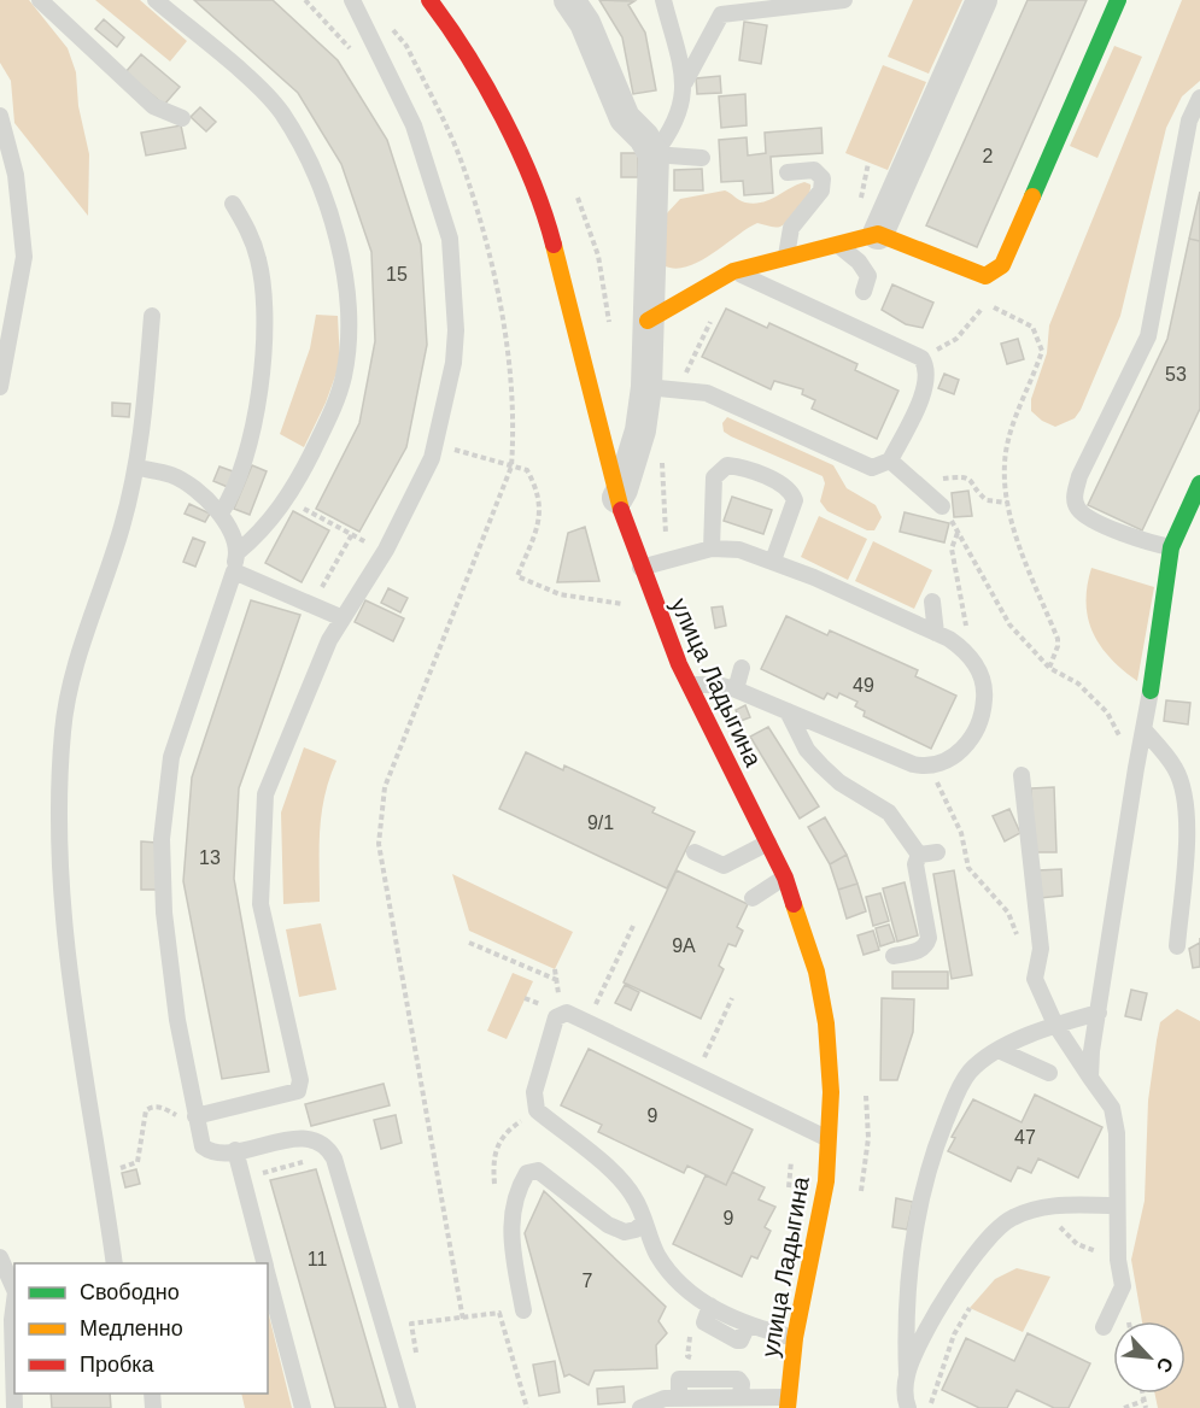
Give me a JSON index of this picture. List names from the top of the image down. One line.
{"streets":{"street":["улица Ладыгина"]},"house_numbers":["2","15","53","49","9/1","13","9А","9","47","9","11","7"],"legend":["Свободно","Медленно","Пробка"],"north":"bottom right"}
